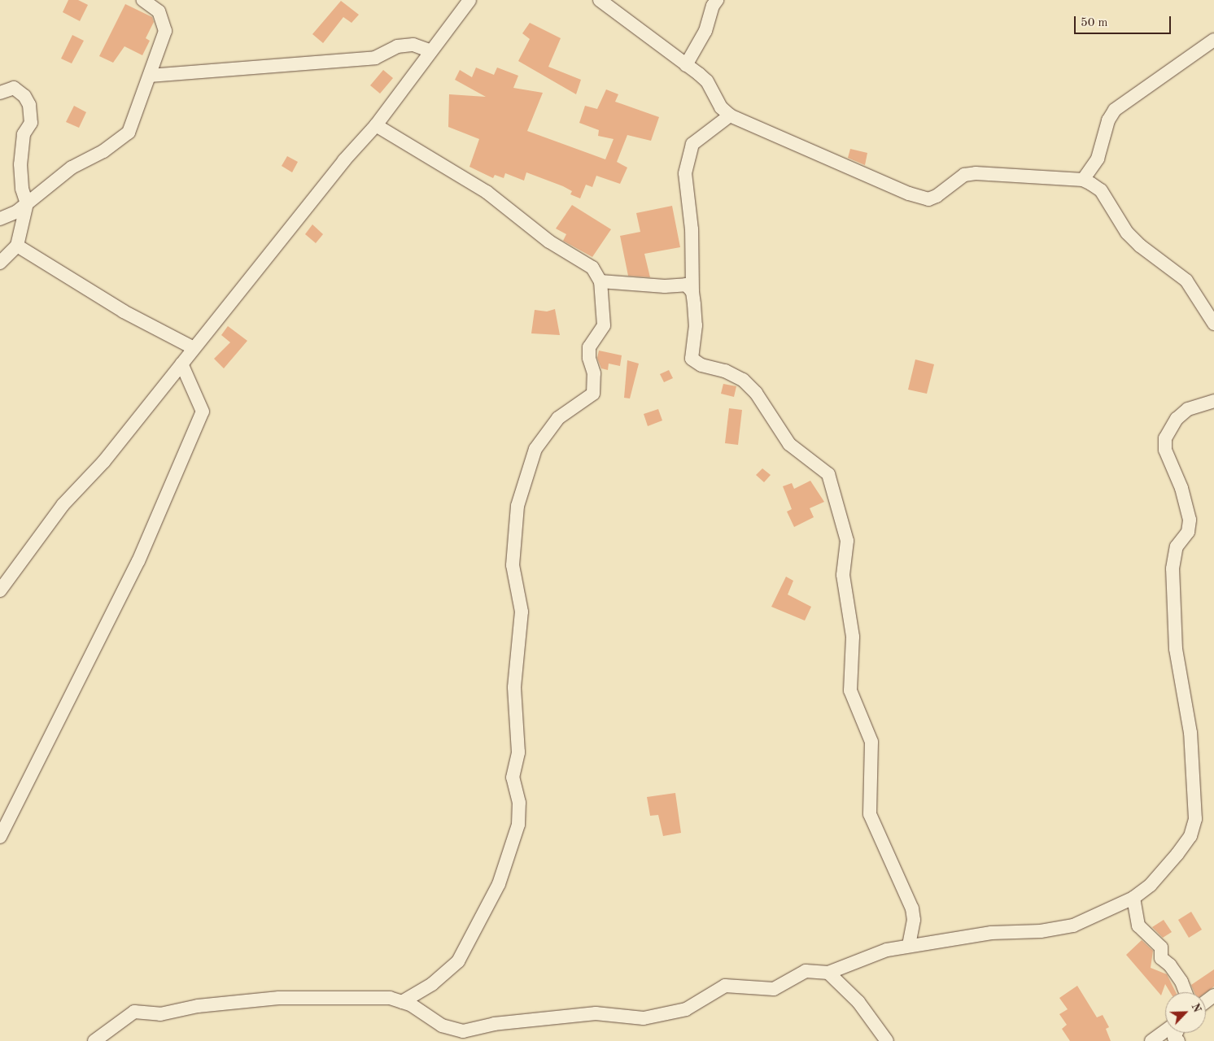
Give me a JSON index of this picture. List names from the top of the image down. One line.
{"scale_bar":"50 m","north":"top right"}
